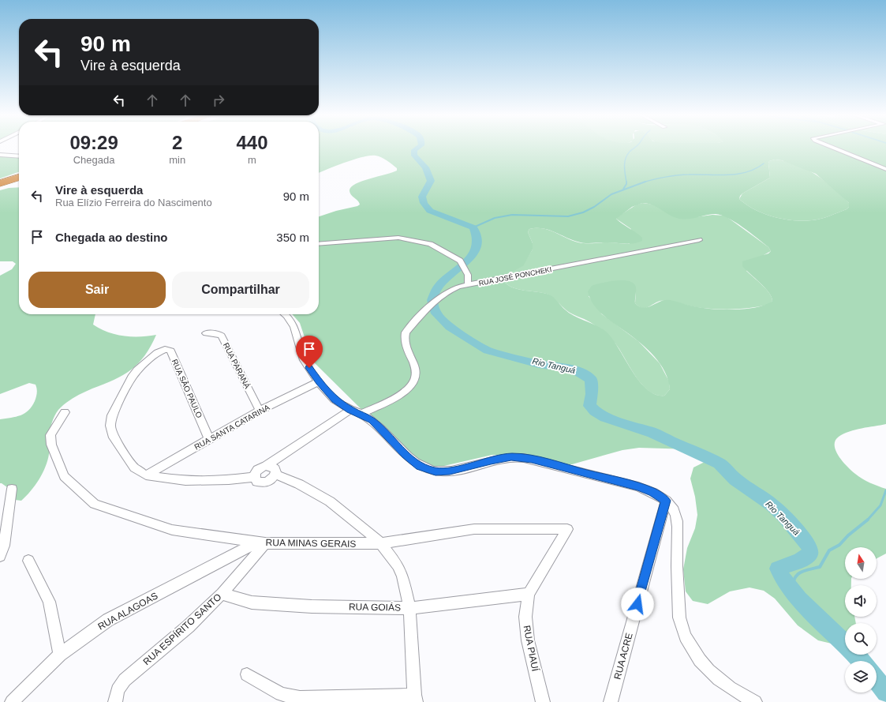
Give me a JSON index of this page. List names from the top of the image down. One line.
{"streets":{"street":["RUA JOSÉ PONCHEKI","RUA PARANÁ","RUA SÃO PAULO","RUA SANTA CATARINA","RUA MINAS GERAIS","RUA GOIÁS","RUA ALAGOAS","RUA ESPÍRITO SANTO","RUA PIAUÍ","RUA ACRE"]},"crossings":[["RUA PARANÁ","RUA SANTA CATARINA"],["RUA SÃO PAULO","RUA SANTA CATARINA"],["RUA MINAS GERAIS","RUA ALAGOAS"],["RUA MINAS GERAIS","RUA ESPÍRITO SANTO"],["RUA MINAS GERAIS","RUA PIAUÍ"],["RUA GOIÁS","RUA ESPÍRITO SANTO"],["RUA GOIÁS","RUA PIAUÍ"],["RUA ALAGOAS","RUA ESPÍRITO SANTO"]],"water":["Rio Tanguá"],"north":"top","page":{"turn":["90 m","Vire à esquerda"],"eta":["09:29","Chegada","2","min","440","m"],"list":[{"name":"Vire à esquerda","note":"Rua Elízio Ferreira do Nascimento","value":"90 m"},{"name":"Chegada ao destino","value":"350 m"}],"buttons":["Sair","Compartilhar"]}}
